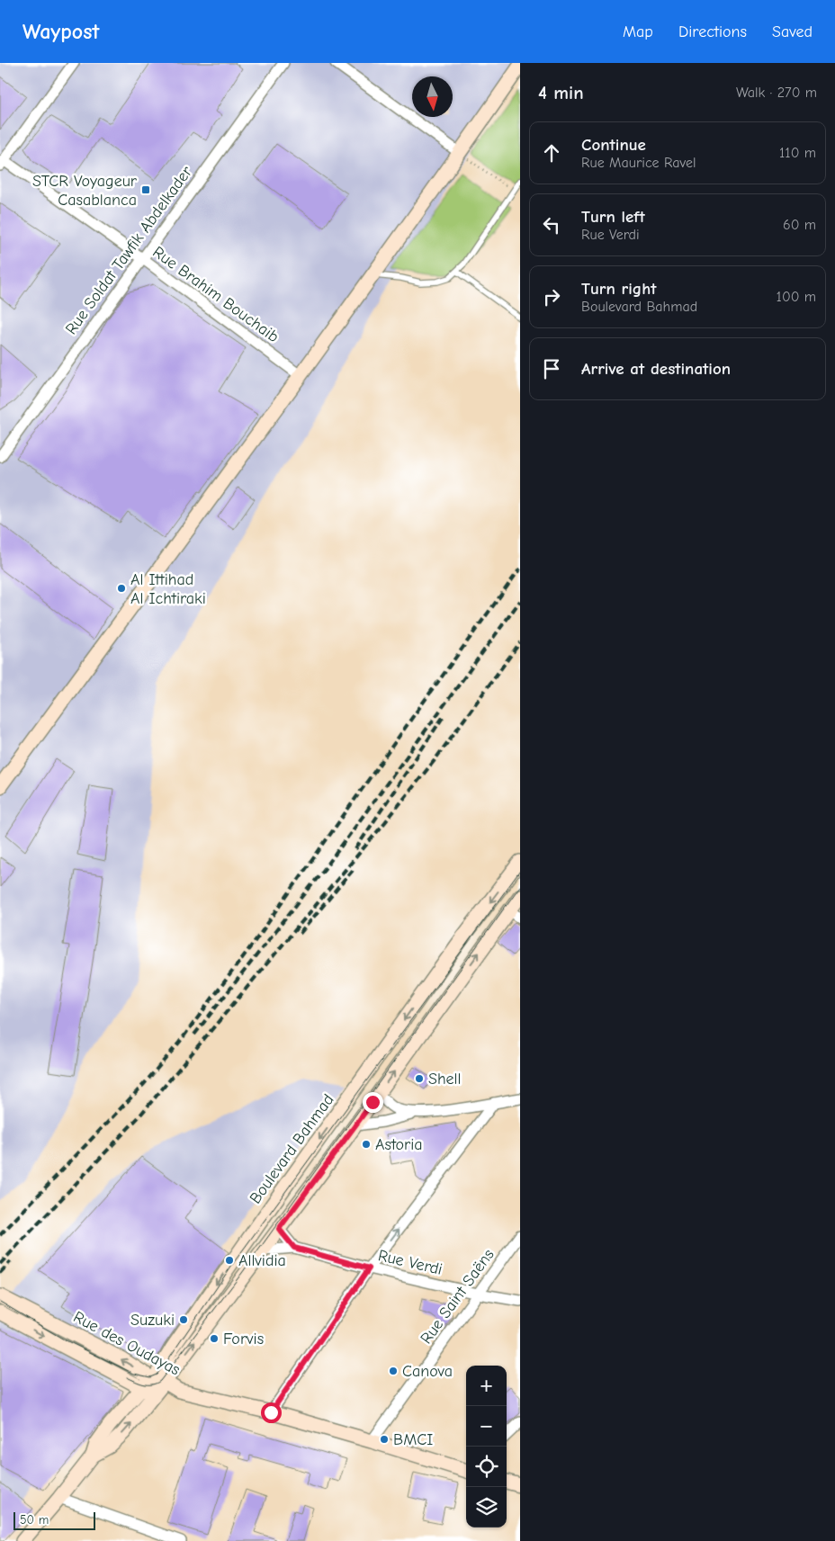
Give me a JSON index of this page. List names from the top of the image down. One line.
{"streets":{"street":["Rue Soldat Tawfik Abdelkader","Rue Brahim Bouchaib","Boulevard Bahmad","Rue Verdi","Rue Saint Saëns","Rue des Oudayas"]},"crossings":[["Rue Soldat Tawfik Abdelkader","Rue Brahim Bouchaib"],["Boulevard Bahmad","Rue Verdi"],["Boulevard Bahmad","Rue des Oudayas"],["Rue Verdi","Rue Saint Saëns"]],"places":{"transit":["STCR Voyageur Casablanca"],"other":["Al Ittihad Al Ichtiraki","Shell","Astoria","Allvidia","Suzuki","Forvis","Canova","BMCI"]},"scale_bar":"50 m","north":"bottom","page":{"header":"Waypost","nav":["Map","Directions","Saved"],"heading":["4 min","Walk · 270 m"],"list":[["Continue","Rue Maurice Ravel","110 m"],["Turn left","Rue Verdi","60 m"],["Turn right","Boulevard Bahmad","100 m"],"Arrive at destination"],"map_buttons":["+","−"],"scale":"50 m"}}
